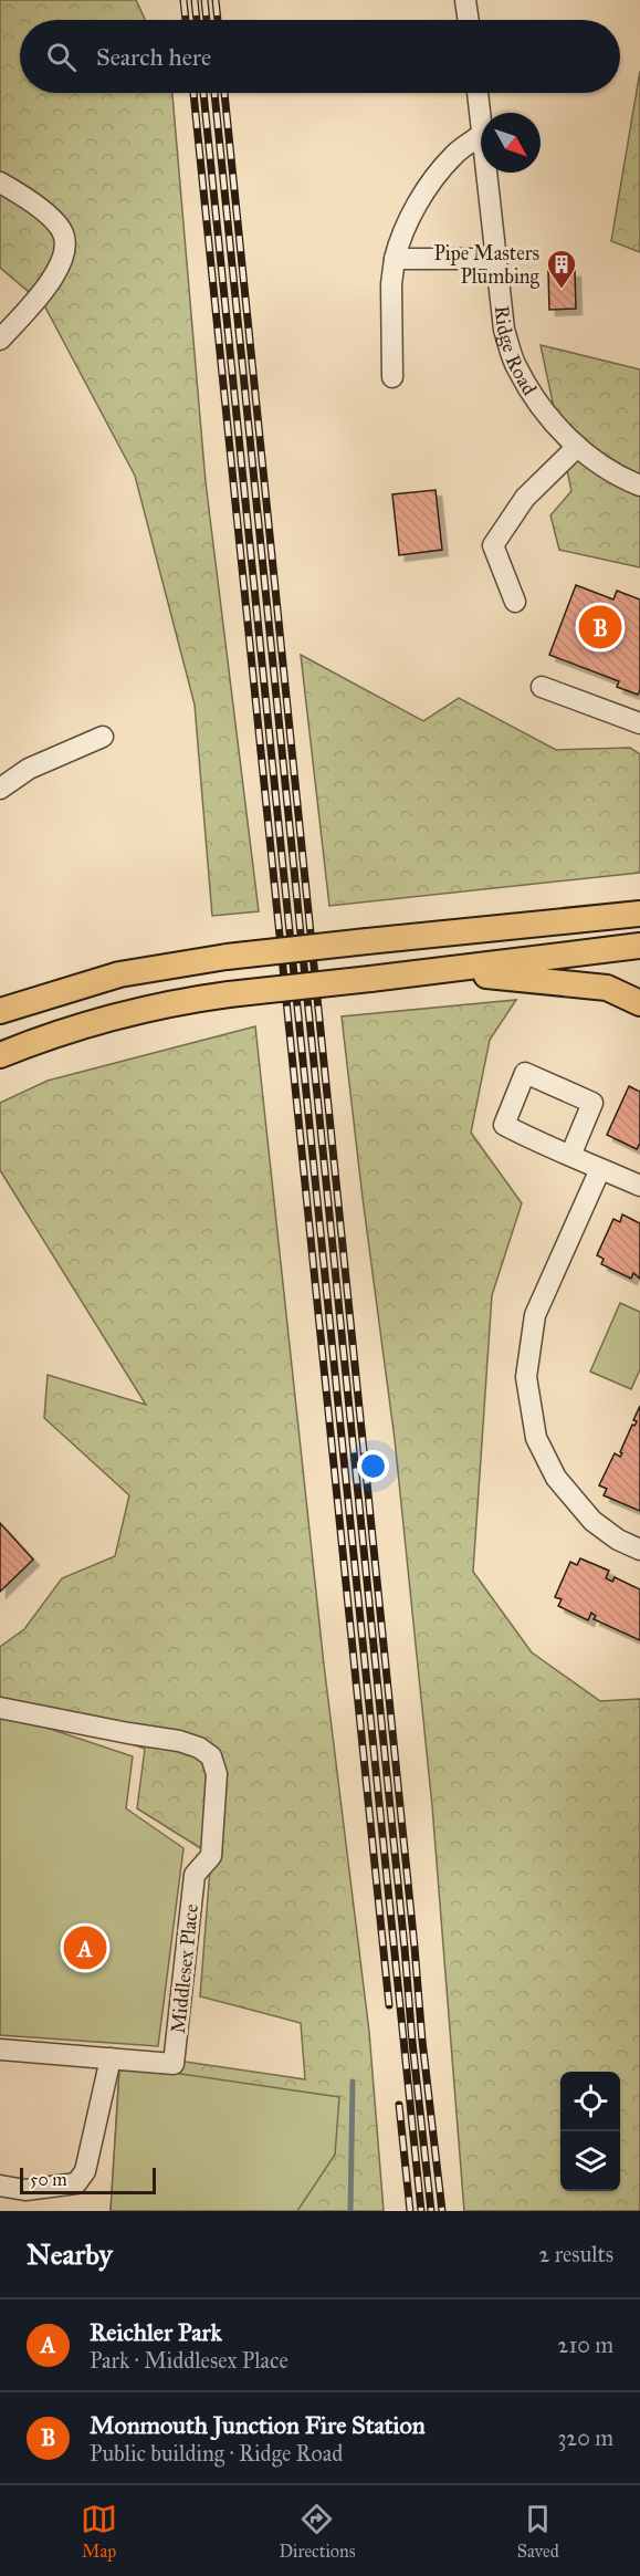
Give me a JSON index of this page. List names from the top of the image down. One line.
{"streets":{"street":["Ridge Road","Middlesex Place"]},"places":{"building":["Pipe Masters Plumbing"]},"scale_bar":"50 m","north":"bottom right","page":{"search":"Search here","pins":["B","A"],"scale":"50 m","heading":["Nearby","2 results"],"list":[{"mark":"A","name":"Reichler Park","note":"Park · Middlesex Place","value":"210 m"},{"mark":"B","name":"Monmouth Junction Fire Station","note":"Public building · Ridge Road","value":"320 m"}],"nav":["Map","Directions","Saved"]}}
